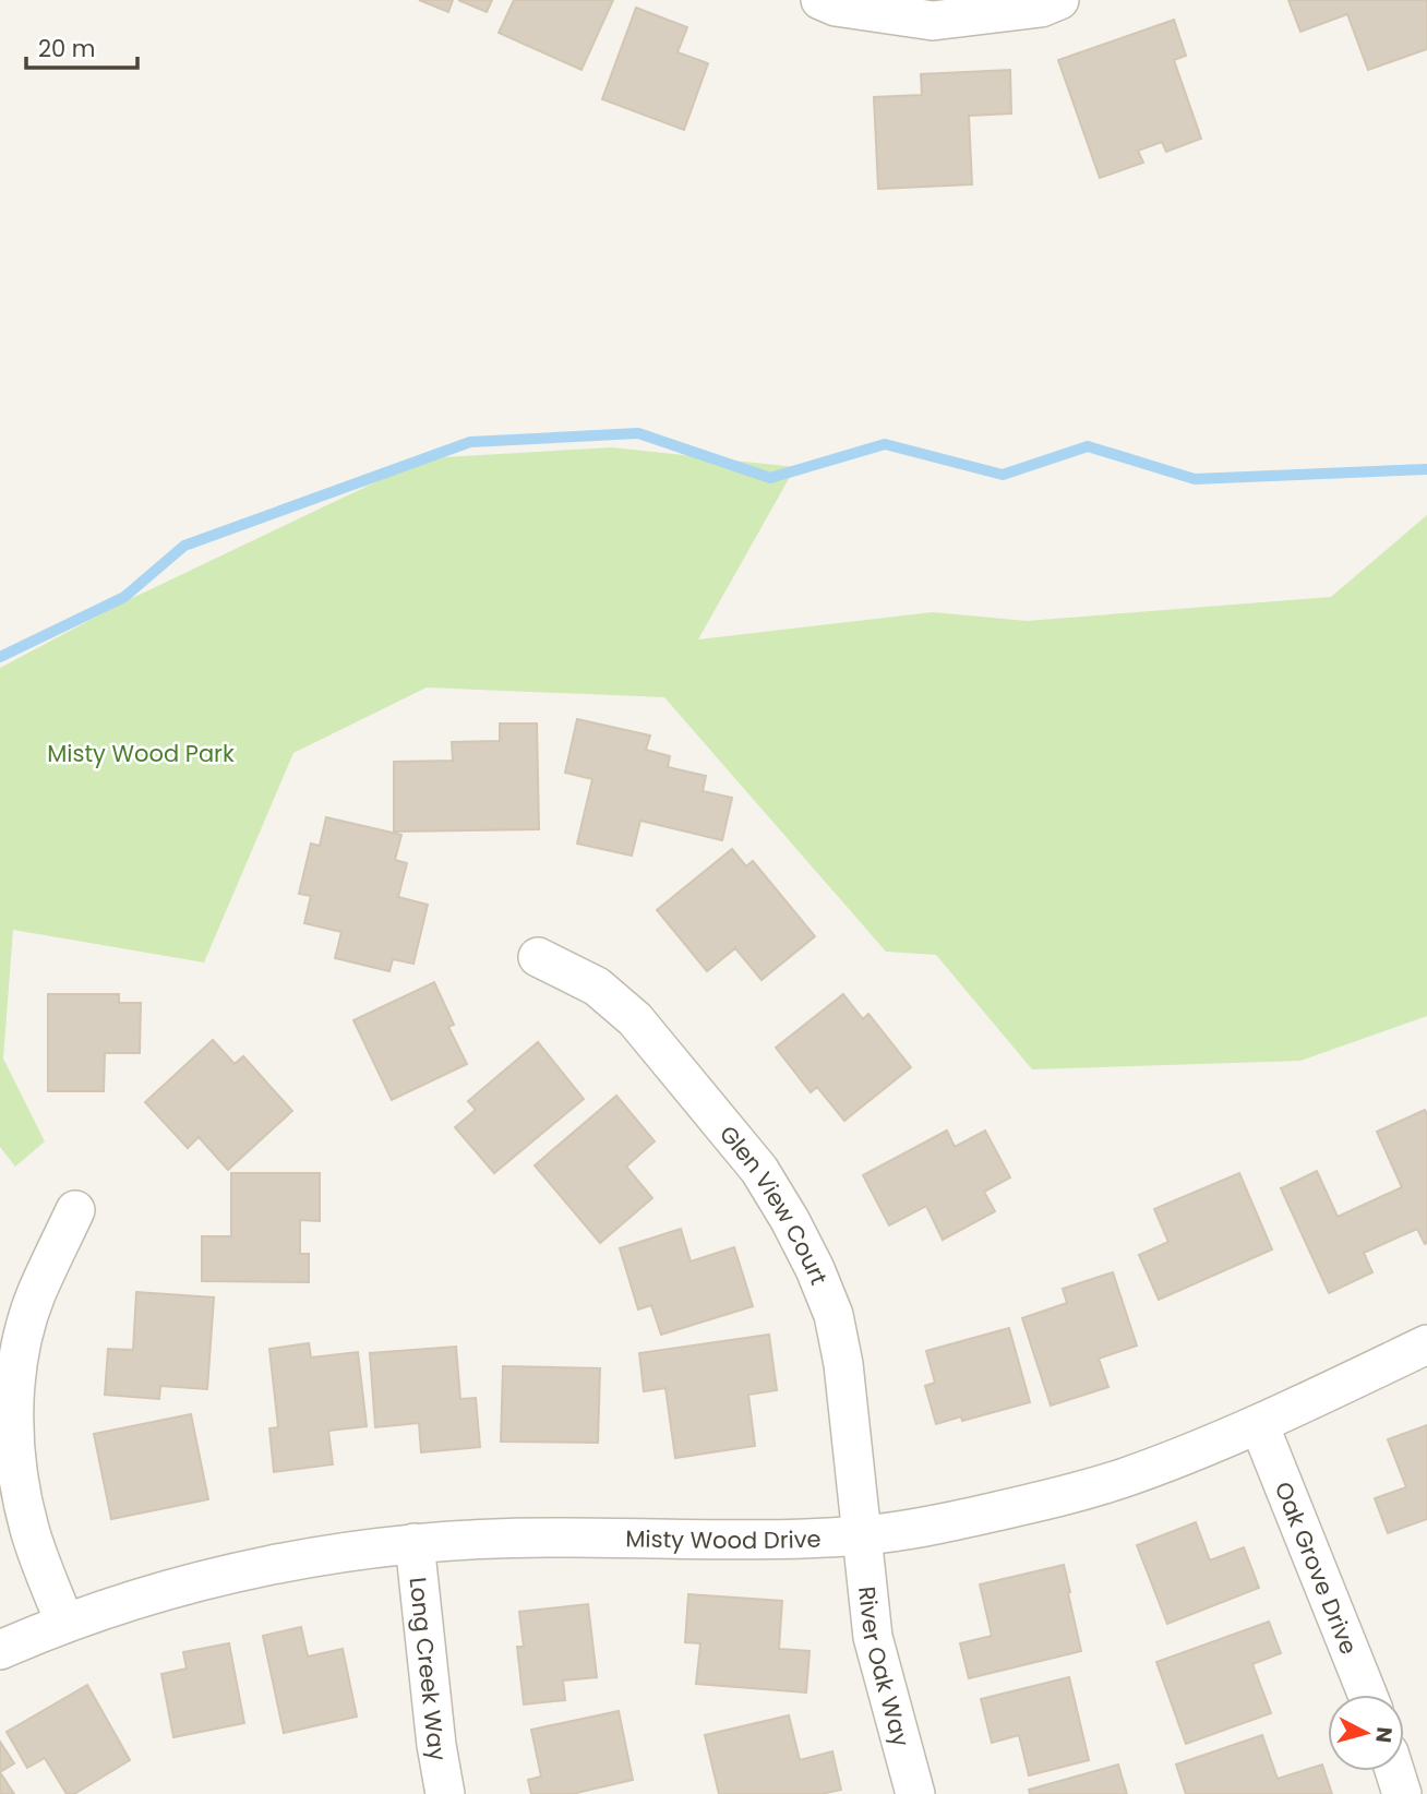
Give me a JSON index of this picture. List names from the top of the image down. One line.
{"streets":{"street":["Glen View Court","Misty Wood Drive","Oak Grove Drive","River Oak Way","Long Creek Way"]},"crossings":[["Glen View Court","Misty Wood Drive"],["Glen View Court","River Oak Way"],["Misty Wood Drive","Oak Grove Drive"],["Misty Wood Drive","River Oak Way"],["Misty Wood Drive","Long Creek Way"]],"parks":["Misty Wood Park"],"scale_bar":"20 m","north":"right"}
